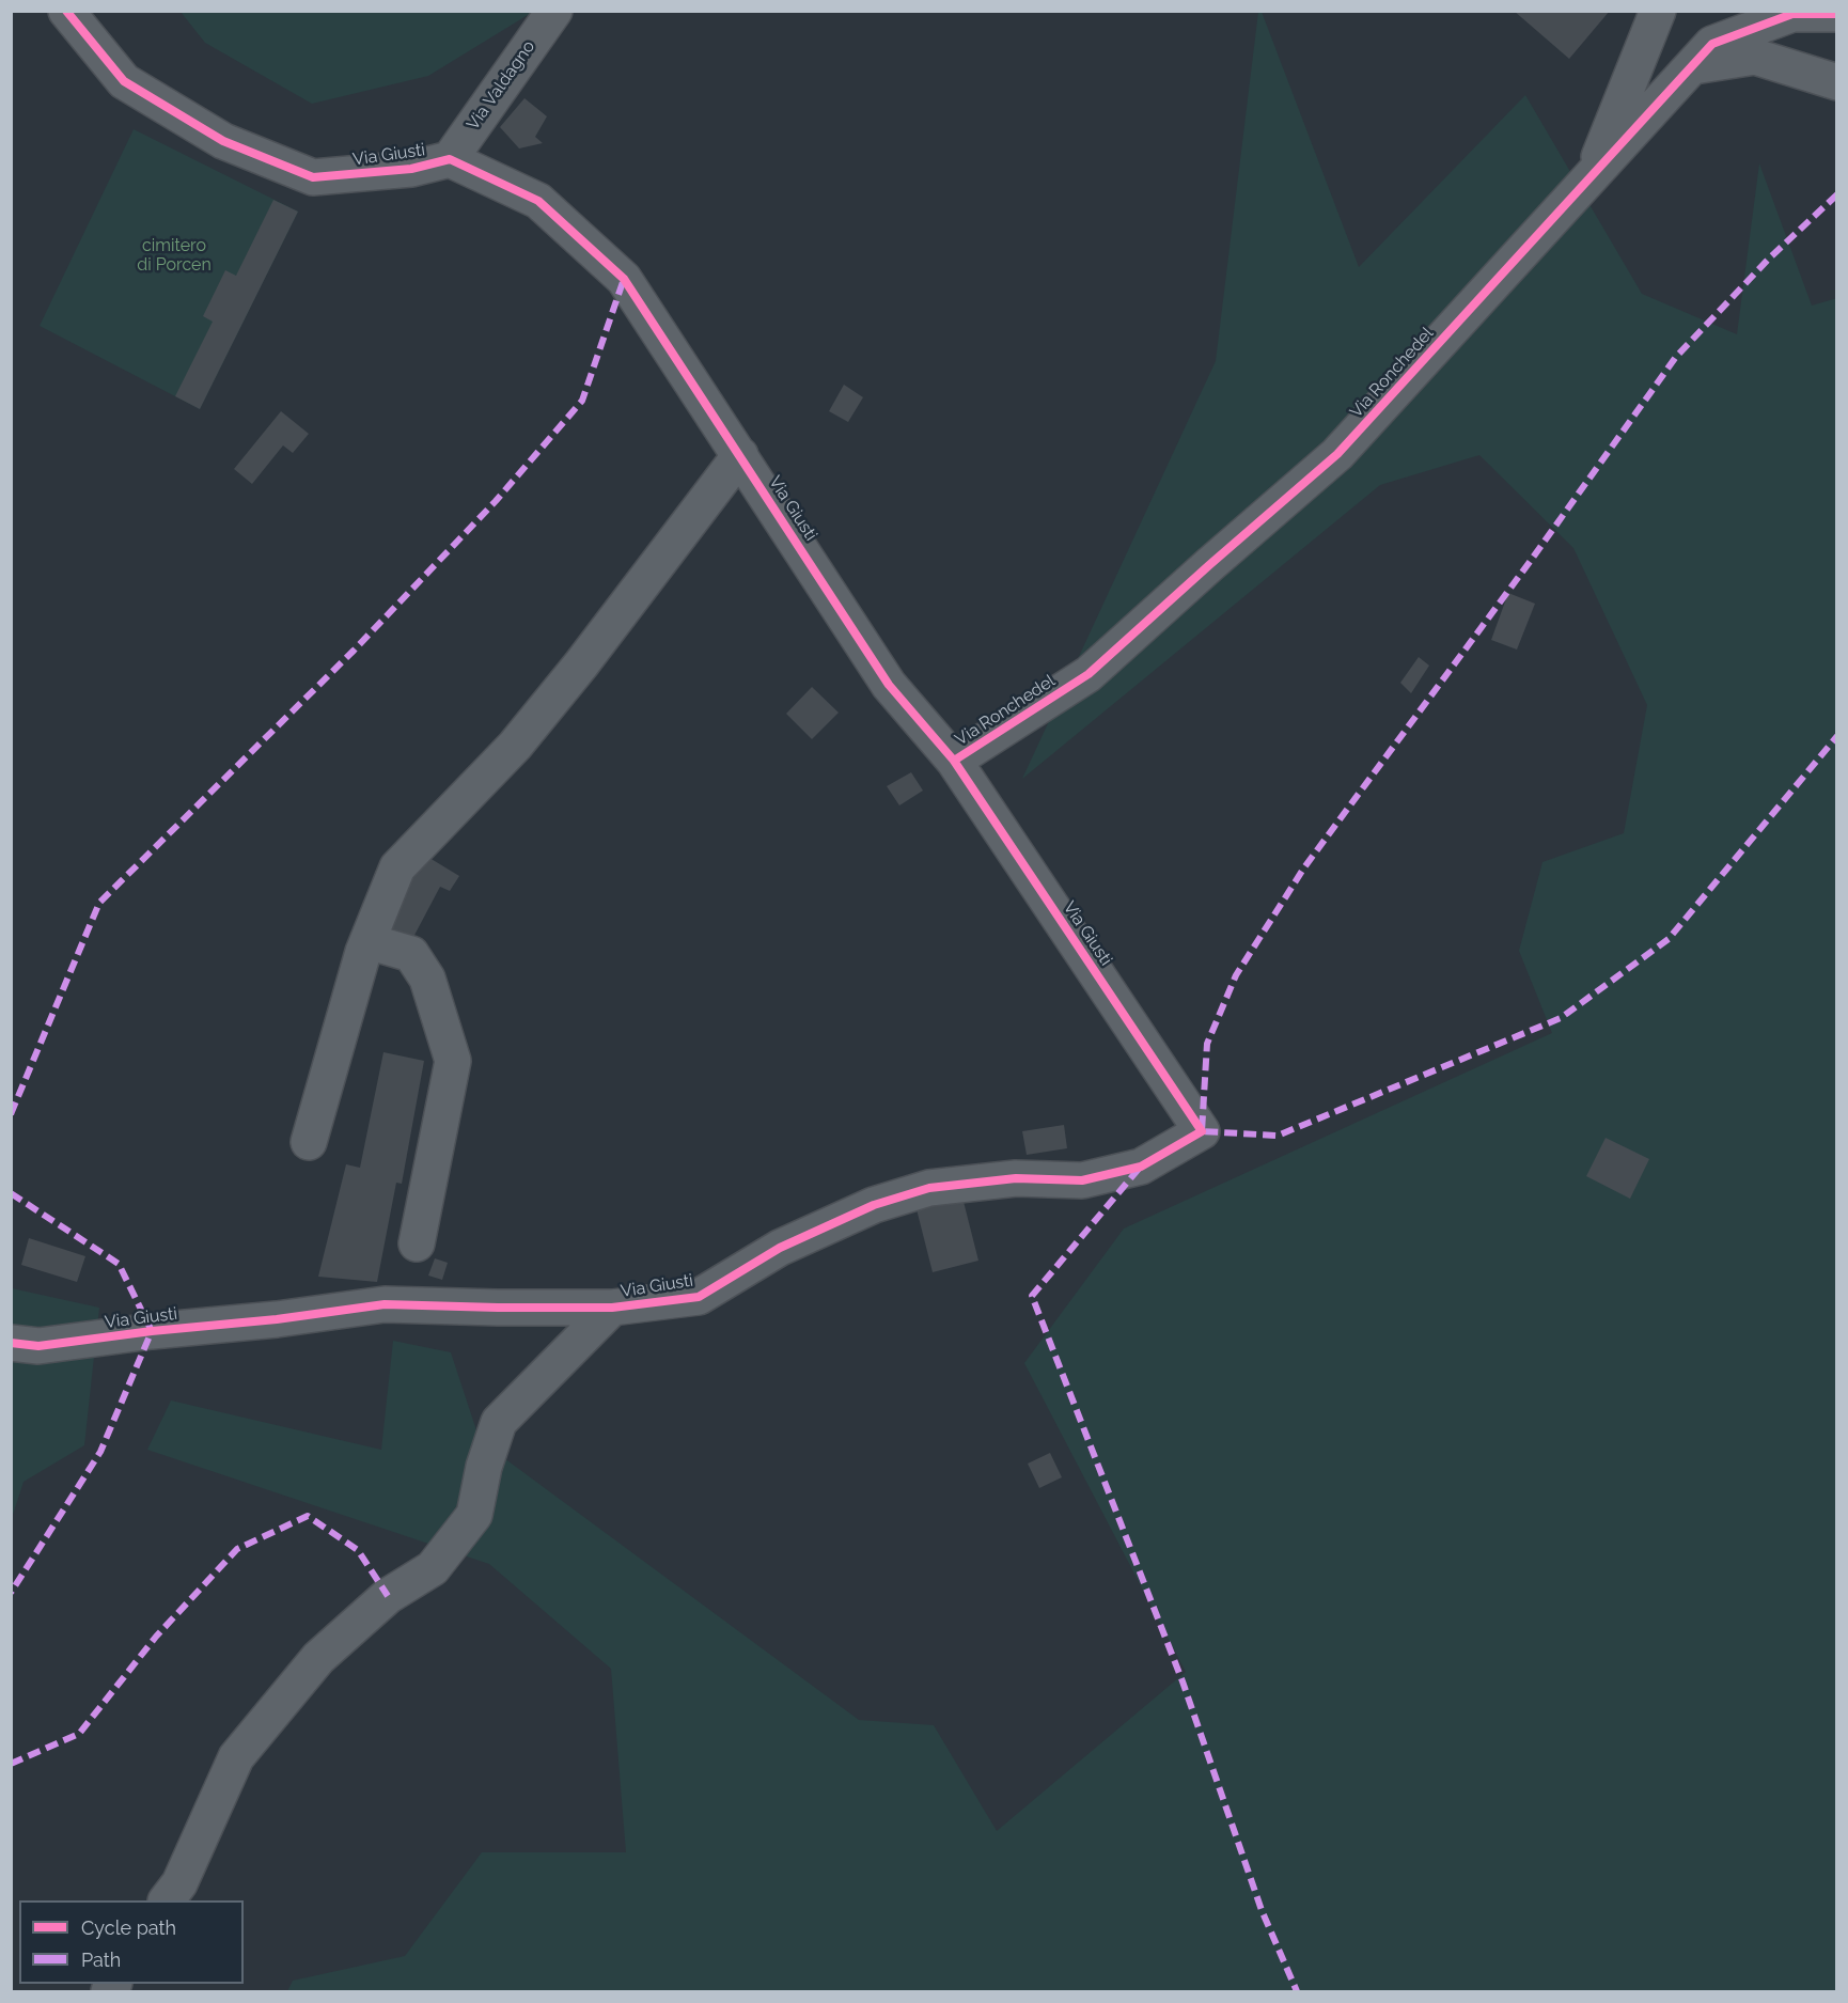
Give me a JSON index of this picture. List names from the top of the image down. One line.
{"streets":{"street":["Via Valdagno","Via Giusti","Via Ronchedel"]},"crossings":[["Via Valdagno","Via Giusti"],["Via Giusti","Via Ronchedel"]],"parks":["cimitero di Porcen"],"legend":["Cycle path","Path"]}
